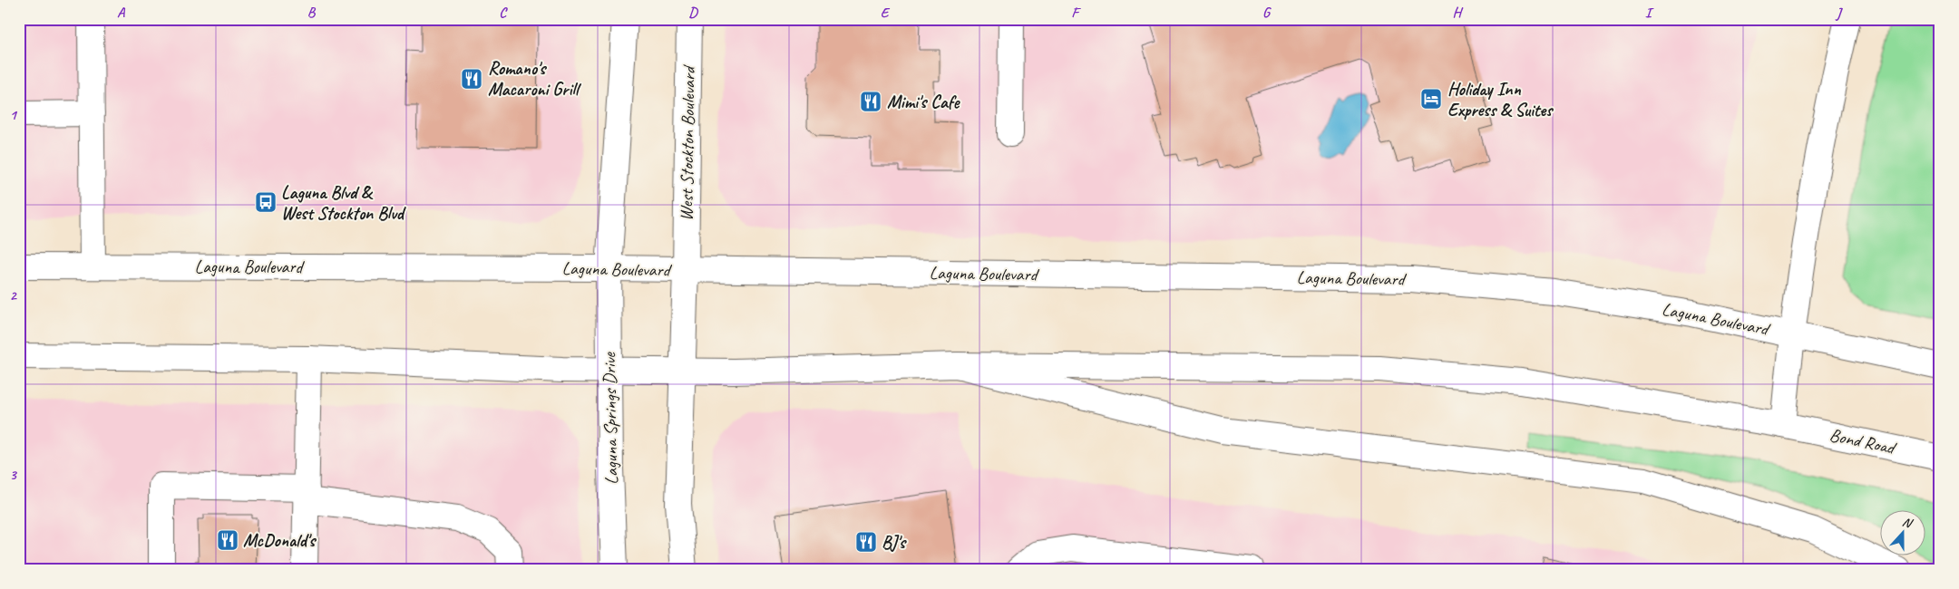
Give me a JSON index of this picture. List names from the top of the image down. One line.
{"streets":{"main road":["West Stockton Boulevard","Laguna Boulevard","Laguna Springs Drive","Bond Road"]},"crossings":[["West Stockton Boulevard","Laguna Boulevard"],["Laguna Boulevard","Laguna Springs Drive"]],"places":{"restaurant":["Romano's Macaroni Grill","Mimi's Cafe","McDonald's","BJ's"],"hotel":["Holiday Inn Express & Suites"],"bus stop":["Laguna Blvd & West Stockton Blvd"]},"north":"top","grid":{"columns":["A","B","C","D","E","F","G","H","I","J"],"rows":["1","2","3"]}}
